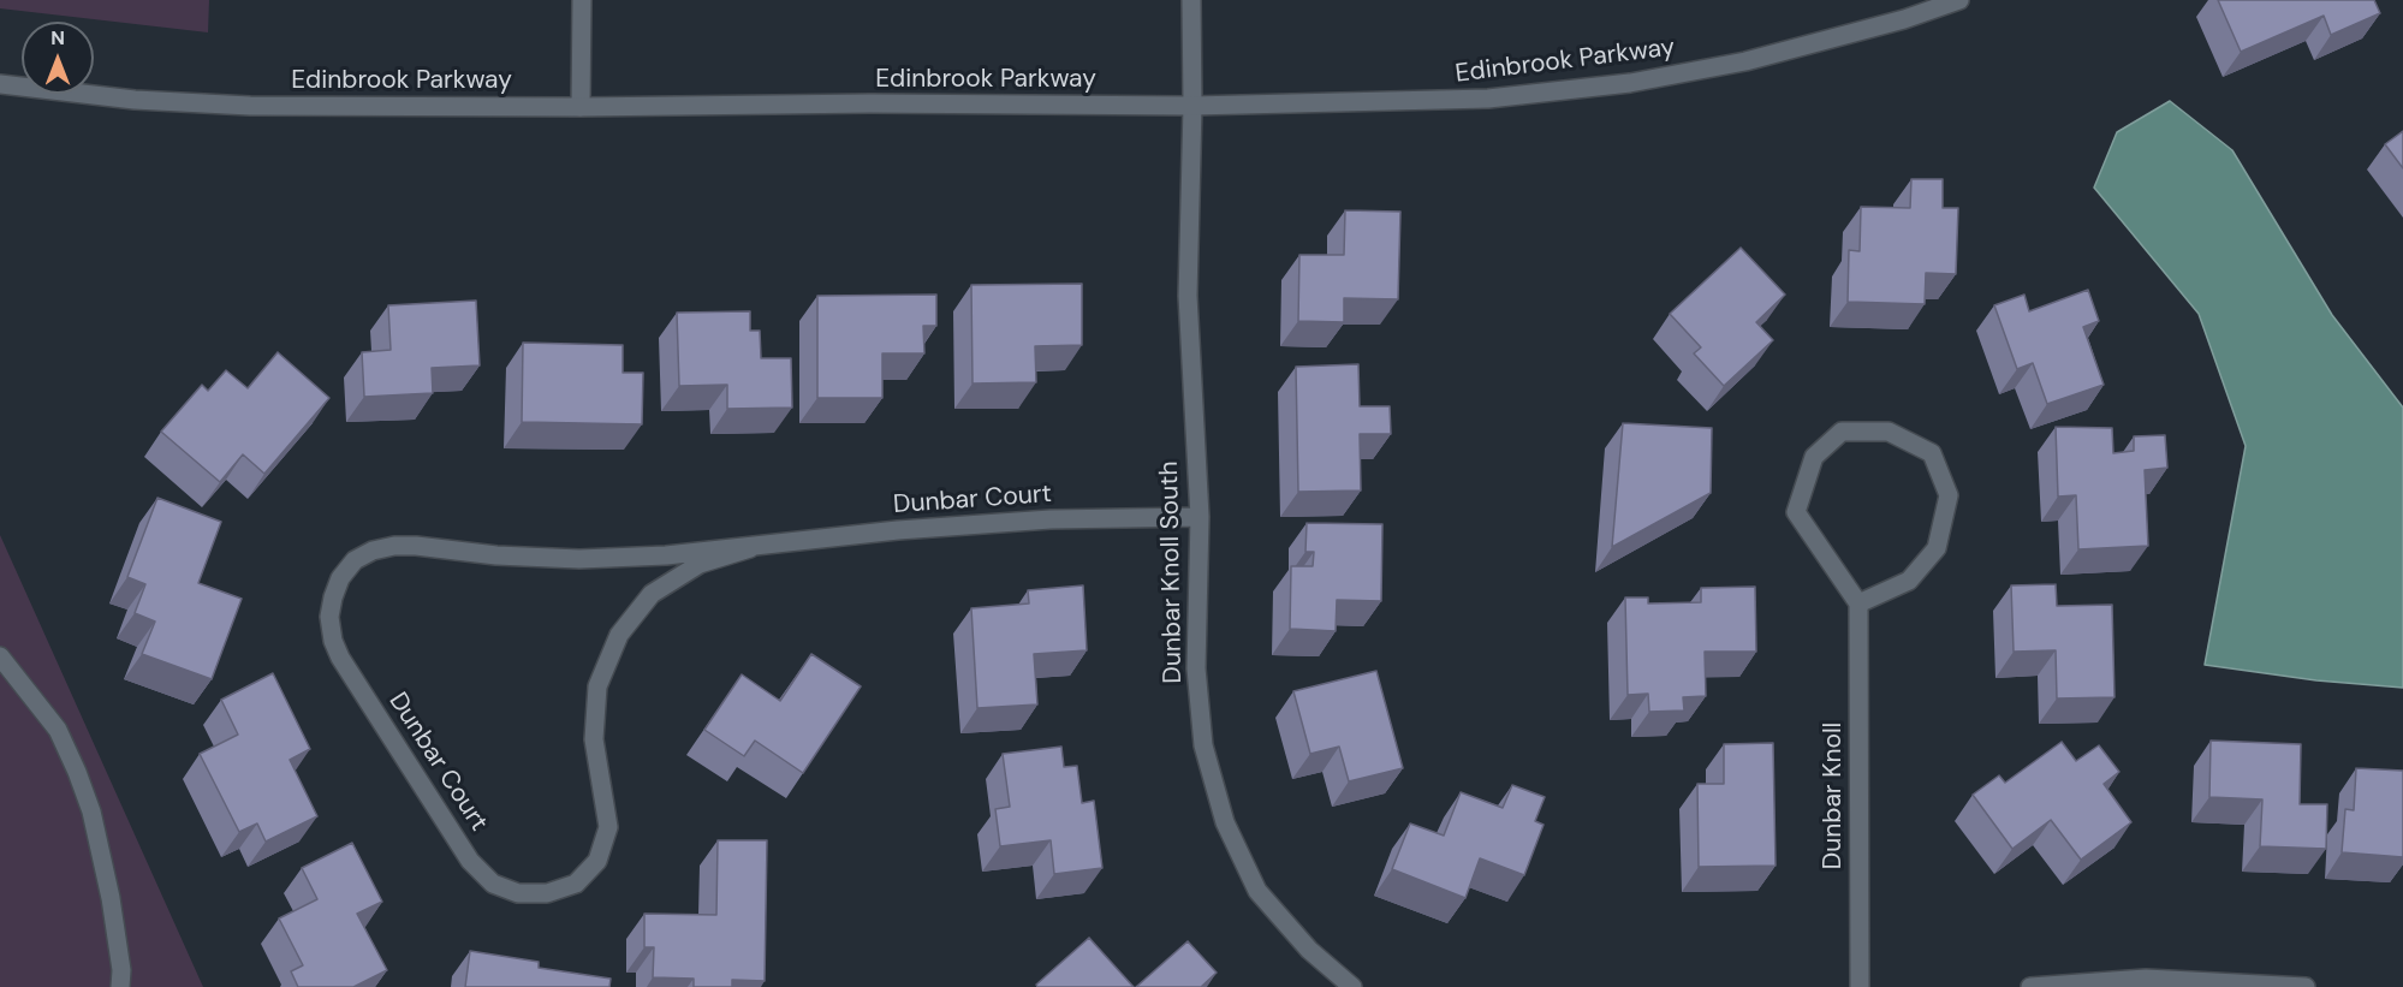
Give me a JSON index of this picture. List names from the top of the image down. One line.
{"streets":{"street":["Edinbrook Parkway","Dunbar Court","Dunbar Knoll South","Dunbar Knoll"]},"crossings":[["Edinbrook Parkway","Dunbar Knoll South"],["Dunbar Court","Dunbar Knoll South"]],"north":"top"}
